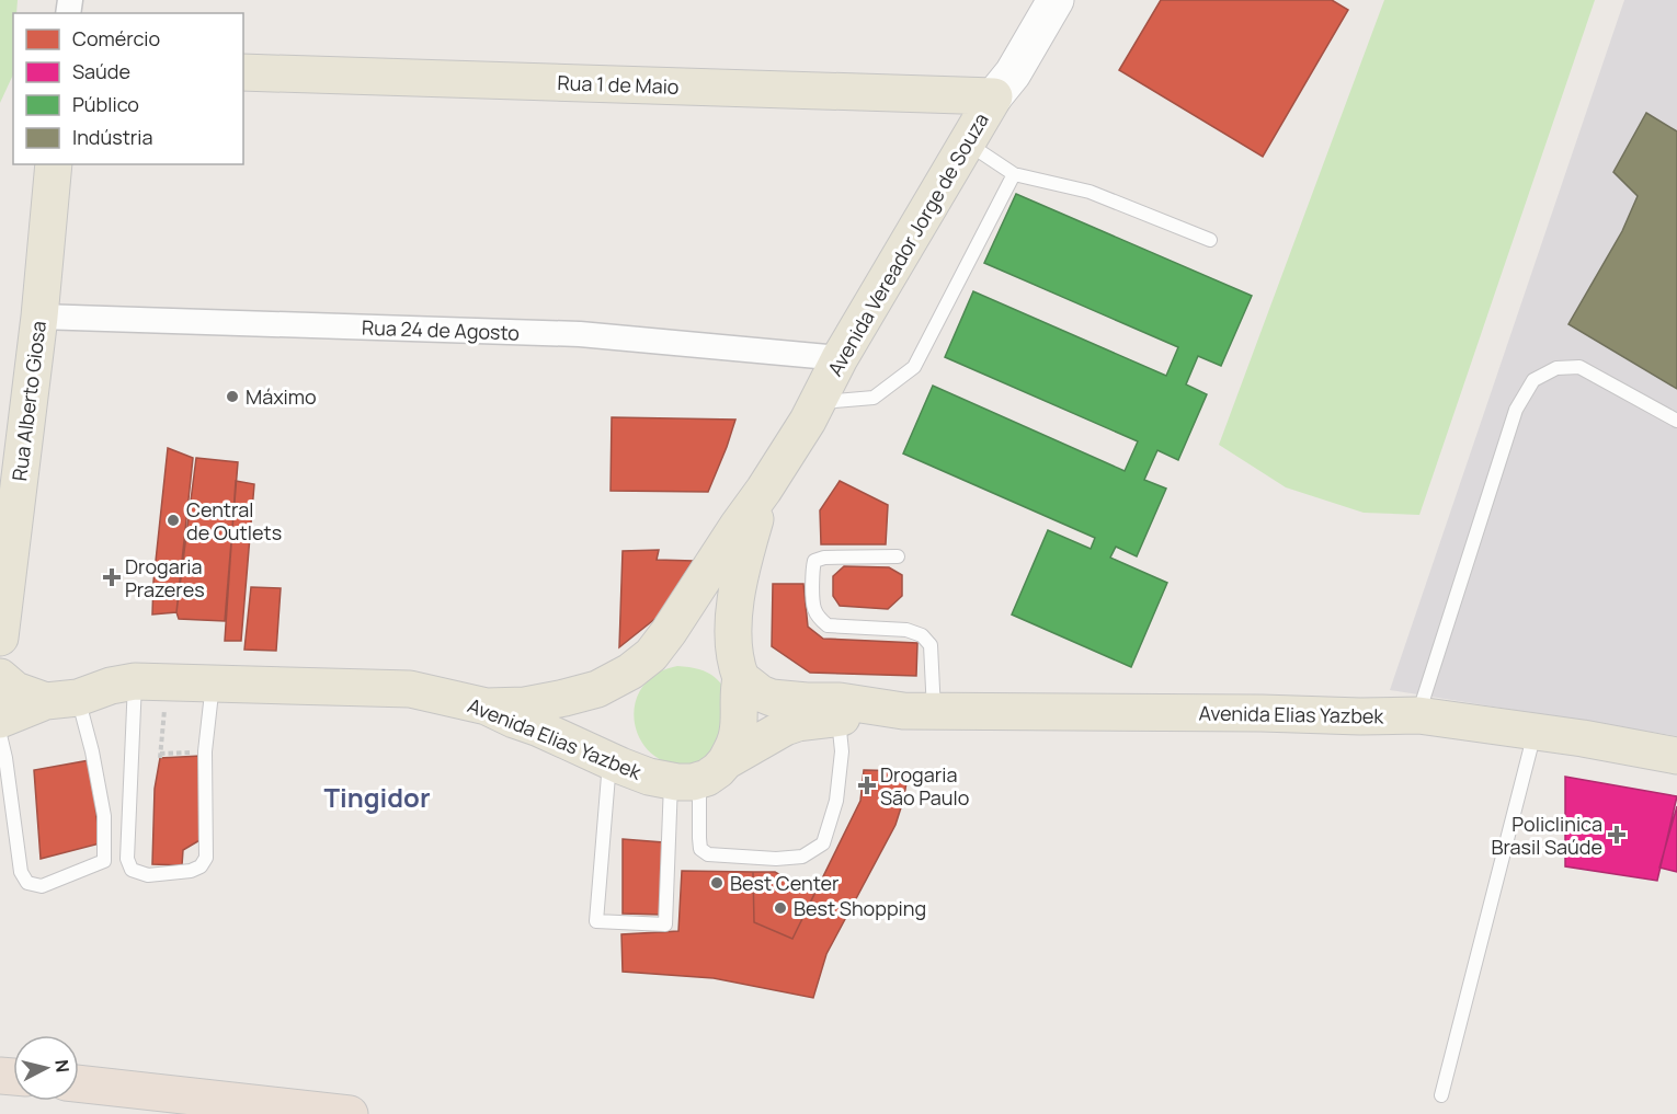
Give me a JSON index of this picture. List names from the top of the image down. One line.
{"streets":{"main road":["Rua 1 de Maio","Avenida Vereador Jorge de Souza","Rua Alberto Giosa","Avenida Elias Yazbek"],"street":["Rua 24 de Agosto"]},"crossings":[["Rua 1 de Maio","Avenida Vereador Jorge de Souza"],["Avenida Vereador Jorge de Souza","Rua 24 de Agosto"],["Avenida Vereador Jorge de Souza","Avenida Elias Yazbek"],["Rua 24 de Agosto","Rua Alberto Giosa"]],"districts":["Tingidor"],"places":{"other":["Máximo","Central de Outlets","Best Center","Best Shopping"],"health":["Drogaria Prazeres","Drogaria São Paulo","Policlinica Brasil Saúde"]},"legend":["Comércio","Saúde","Público","Indústria"],"north":"right"}
